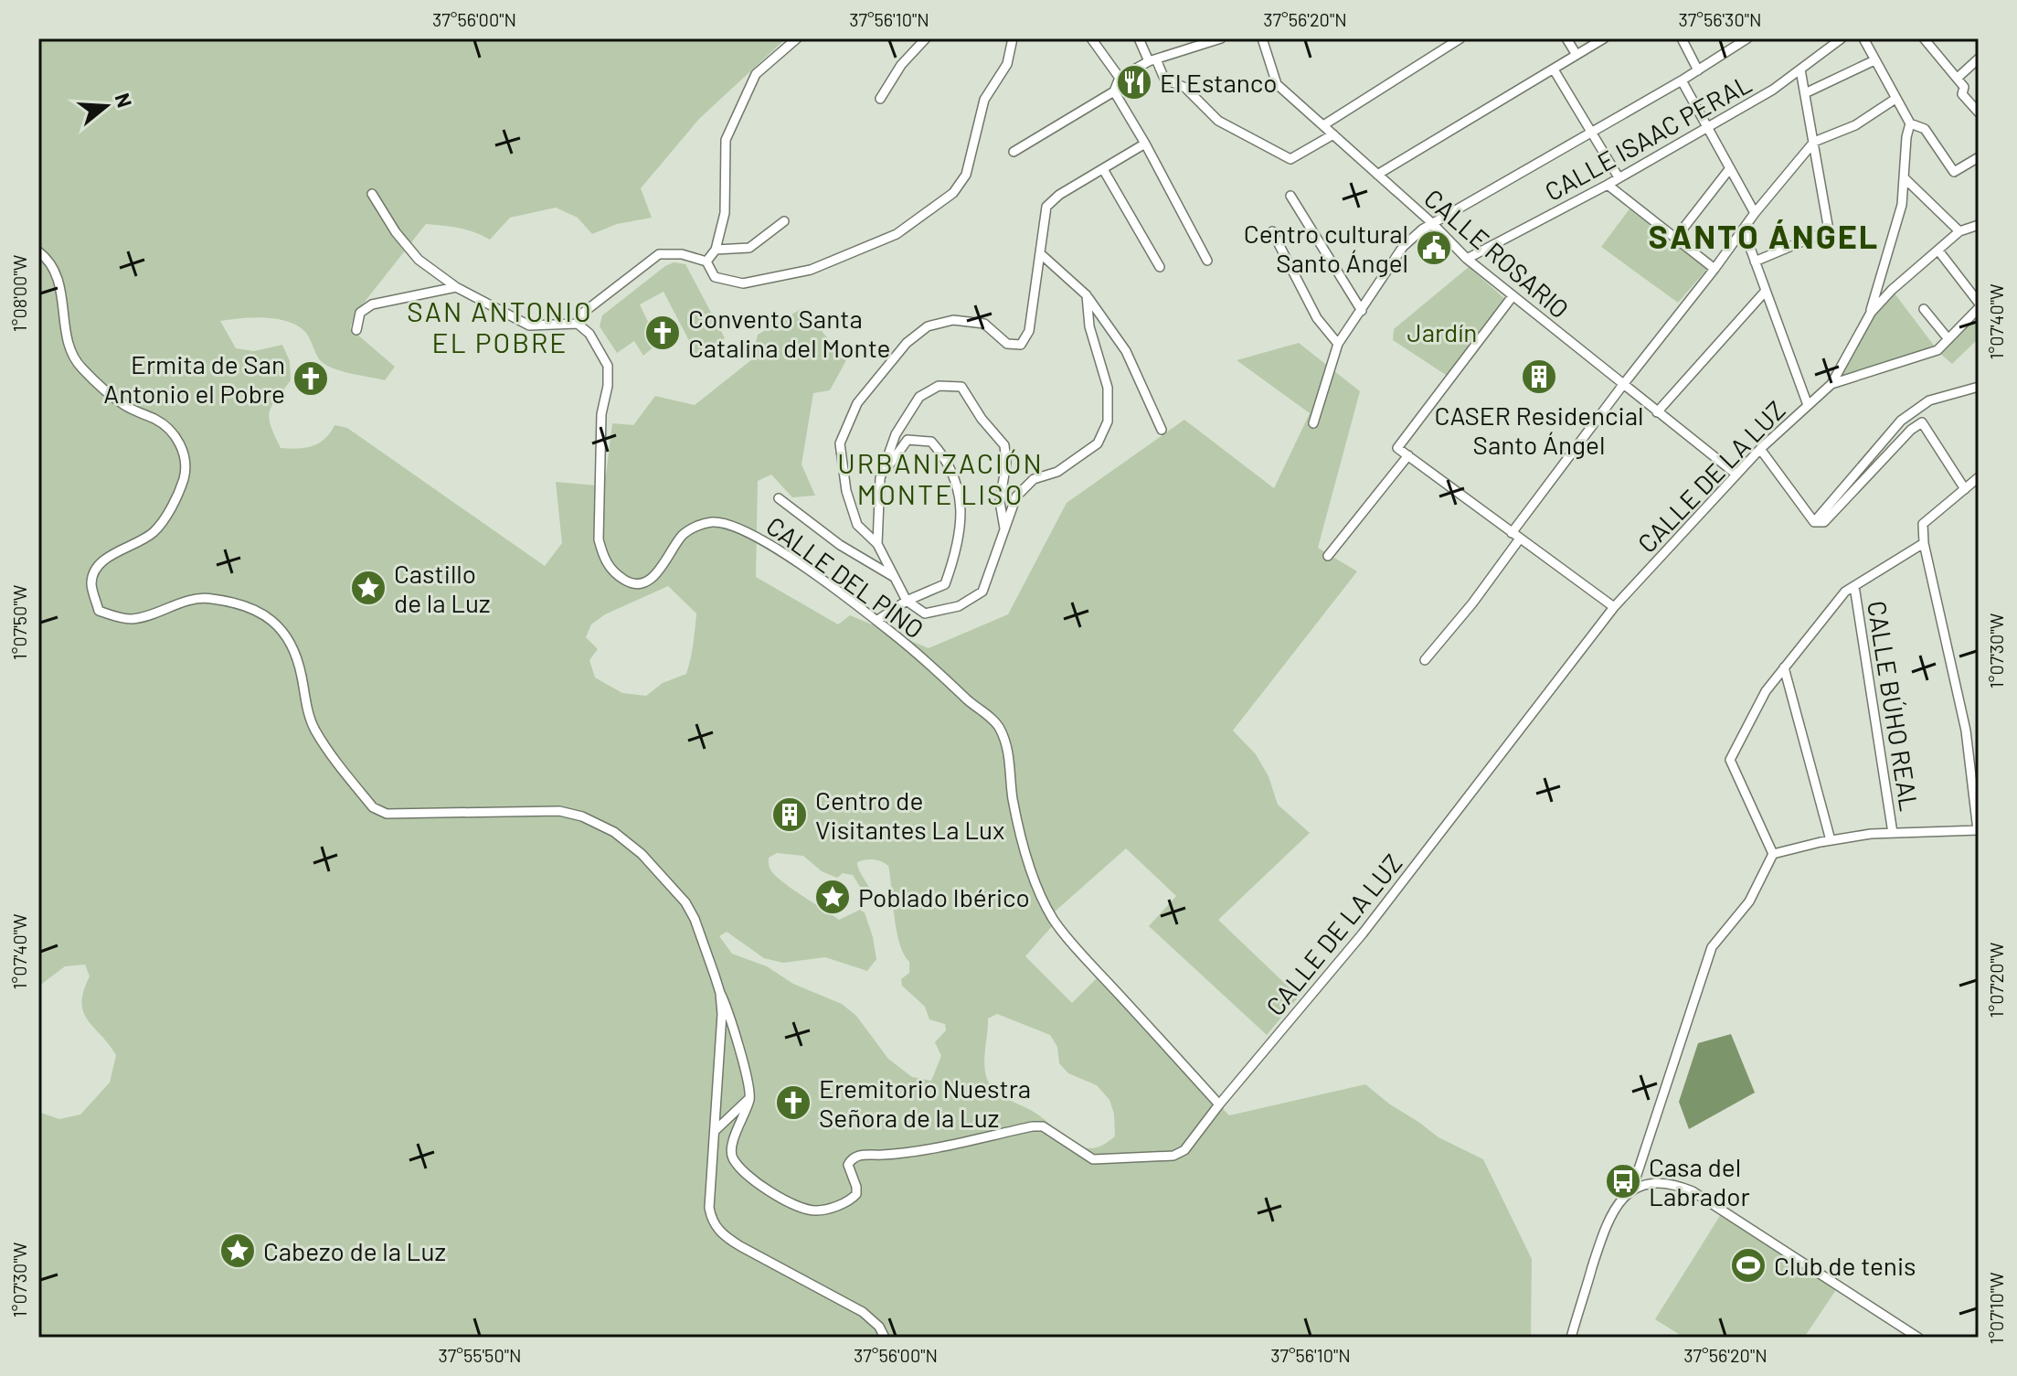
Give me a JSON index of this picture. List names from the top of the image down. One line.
{"streets":{"street":["CALLE ISAAC PERAL","CALLE ROSARIO","CALLE DE LA LUZ","CALLE DEL PINO","CALLE BÚHO REAL"]},"crossings":[["CALLE ISAAC PERAL","CALLE ROSARIO"],["CALLE ROSARIO","CALLE DE LA LUZ"],["CALLE DE LA LUZ","CALLE DEL PINO"]],"districts":["SANTO ÁNGEL","SAN ANTONIO EL POBRE","URBANIZACIÓN MONTE LISO"],"parks":["Jardín"],"places":{"restaurant":["El Estanco"],"public building":["Centro cultural Santo Ángel"],"church":["Convento Santa Catalina del Monte","Ermita de San Antonio el Pobre","Eremitorio Nuestra Señora de la Luz"],"building":["CASER Residencial Santo Ángel","Centro de Visitantes La Lux"],"place":["Castillo de la Luz","Poblado Ibérico","Cabezo de la Luz"],"bus stop":["Casa del Labrador"],"sports":["Club de tenis"]},"north":"right","coordinates":["37°56'00\"N","37°56'10\"N","37°56'20\"N","37°56'30\"N","1°08'00\"W","1°07'40\"W","1°07'50\"W","1°07'30\"W","1°07'20\"W","1°07'10\"W","37°55'50\"N"]}
